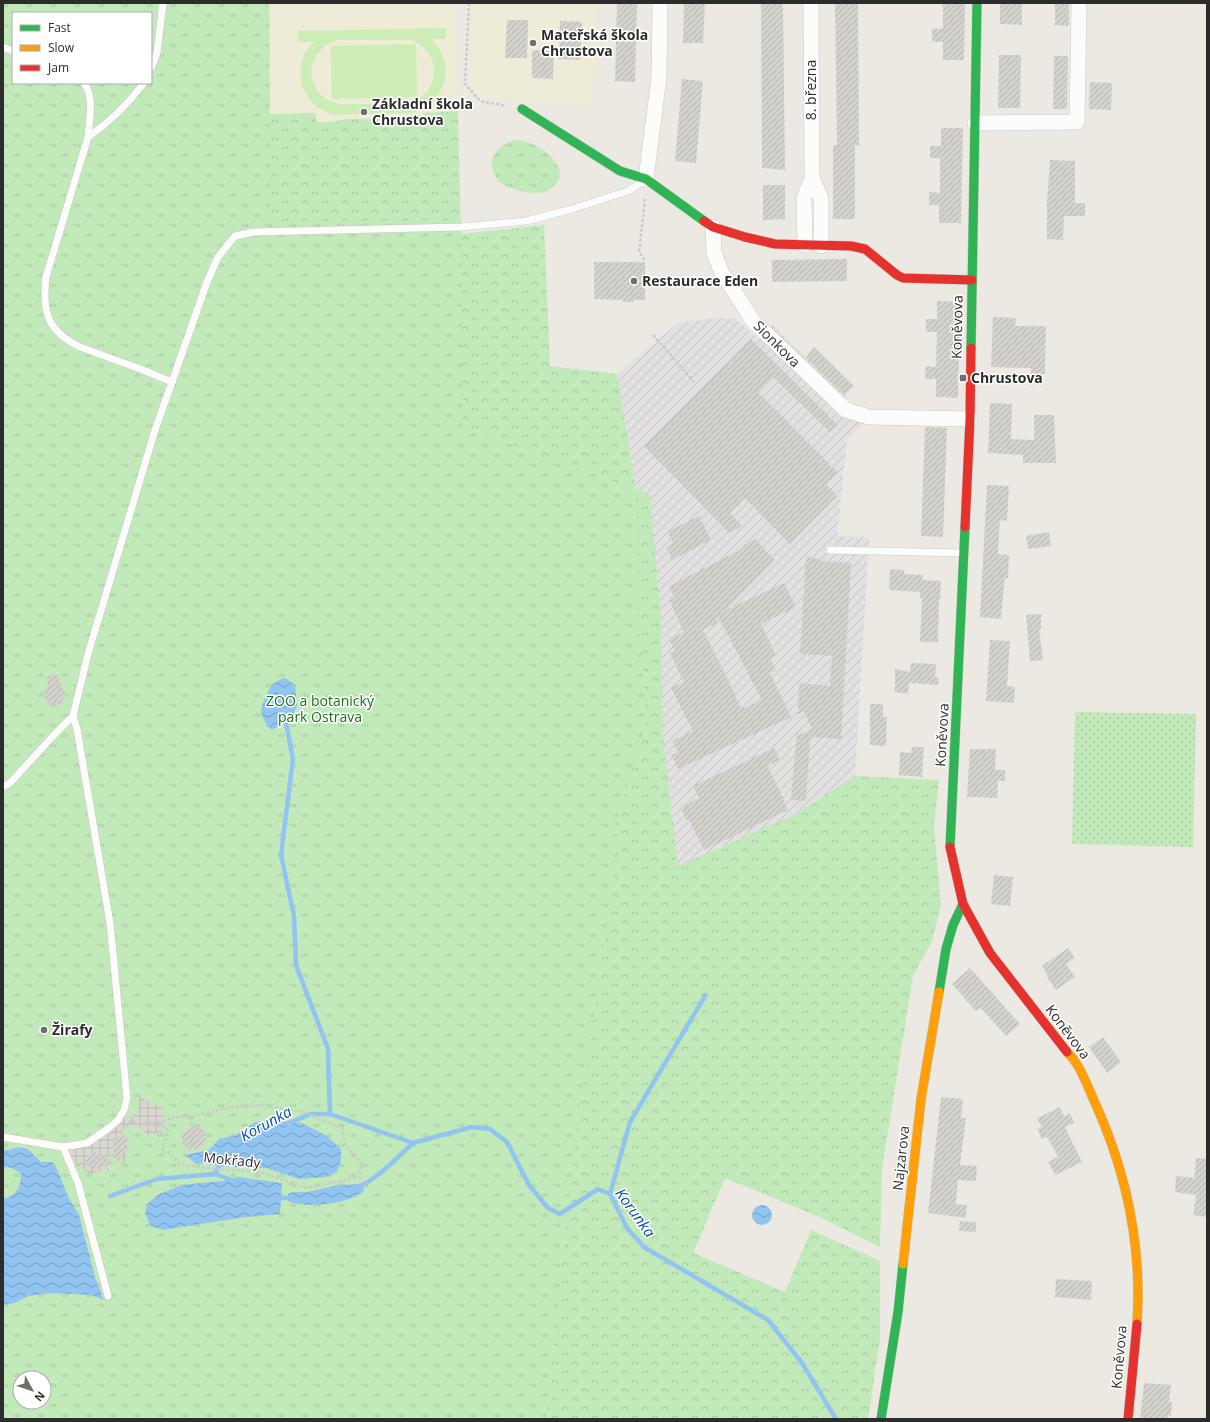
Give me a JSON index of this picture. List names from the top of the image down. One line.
{"streets":{"street":["8. března","Koněvova","Sionkova","Najzarova"],"path":["Mokřady"]},"crossings":[["Koněvova","Sionkova"],["Koněvova","Najzarova"]],"water":["Korunka"],"parks":["ZOO a botanický park Ostrava"],"places":{"other":["Mateřská škola Chrustova","Základní škola Chrustova","Restaurace Eden","Žirafy"],"transit":["Chrustova"]},"legend":["Fast","Slow","Jam"],"north":"bottom right"}
